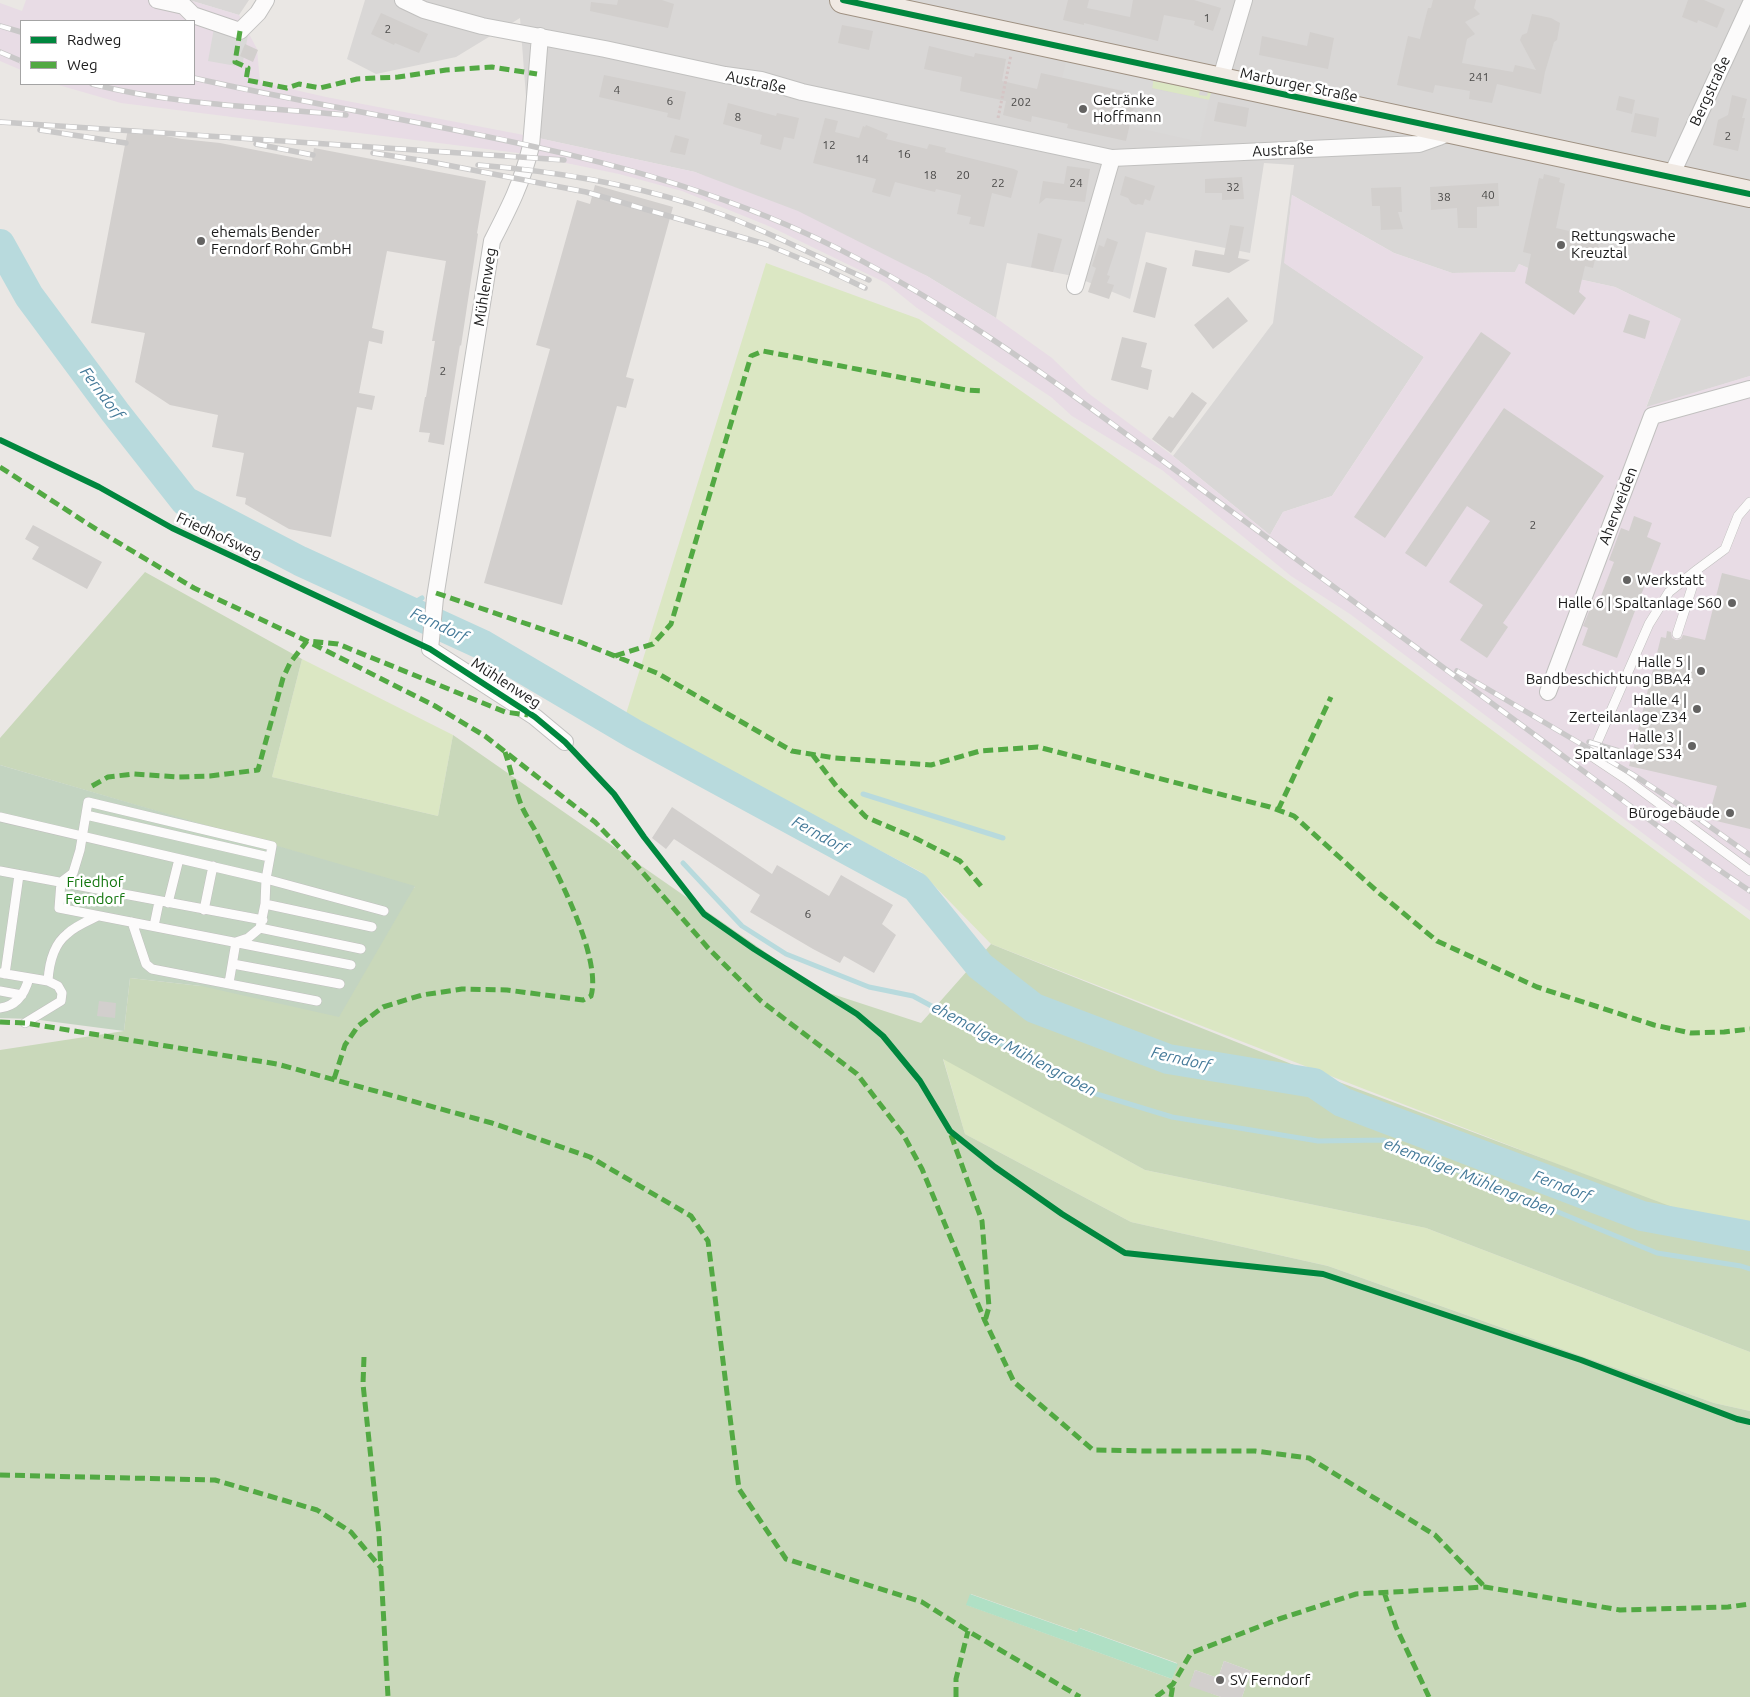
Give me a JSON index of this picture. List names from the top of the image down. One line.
{"streets":{"main road":["Marburger Straße"],"street":["Austraße","Bergstraße","Mühlenweg","Aherweiden"],"cycle path":["Friedhofsweg"]},"crossings":[["Austraße","Marburger Straße"],["Austraße","Mühlenweg"],["Marburger Straße","Bergstraße"],["Mühlenweg","Friedhofsweg"]],"water":["Ferndorf","ehemaliger Mühlengraben"],"parks":["Friedhof Ferndorf"],"places":["Getränke Hoffmann","ehemals Bender Ferndorf Rohr GmbH","Rettungswache Kreuztal","Werkstatt","Halle 6 | Spaltanlage S60","Halle 5 | Bandbeschichtung BBA4","Halle 4 | Zerteilanlage Z34","Halle 3 | Spaltanlage S34","Bürogebäude","SV Ferndorf"],"house_numbers":["1","2","241","4","6","202","8","2","12","16","14","18","20","22","24","32","40","38","2","2","6"],"legend":["Radweg","Weg"]}
